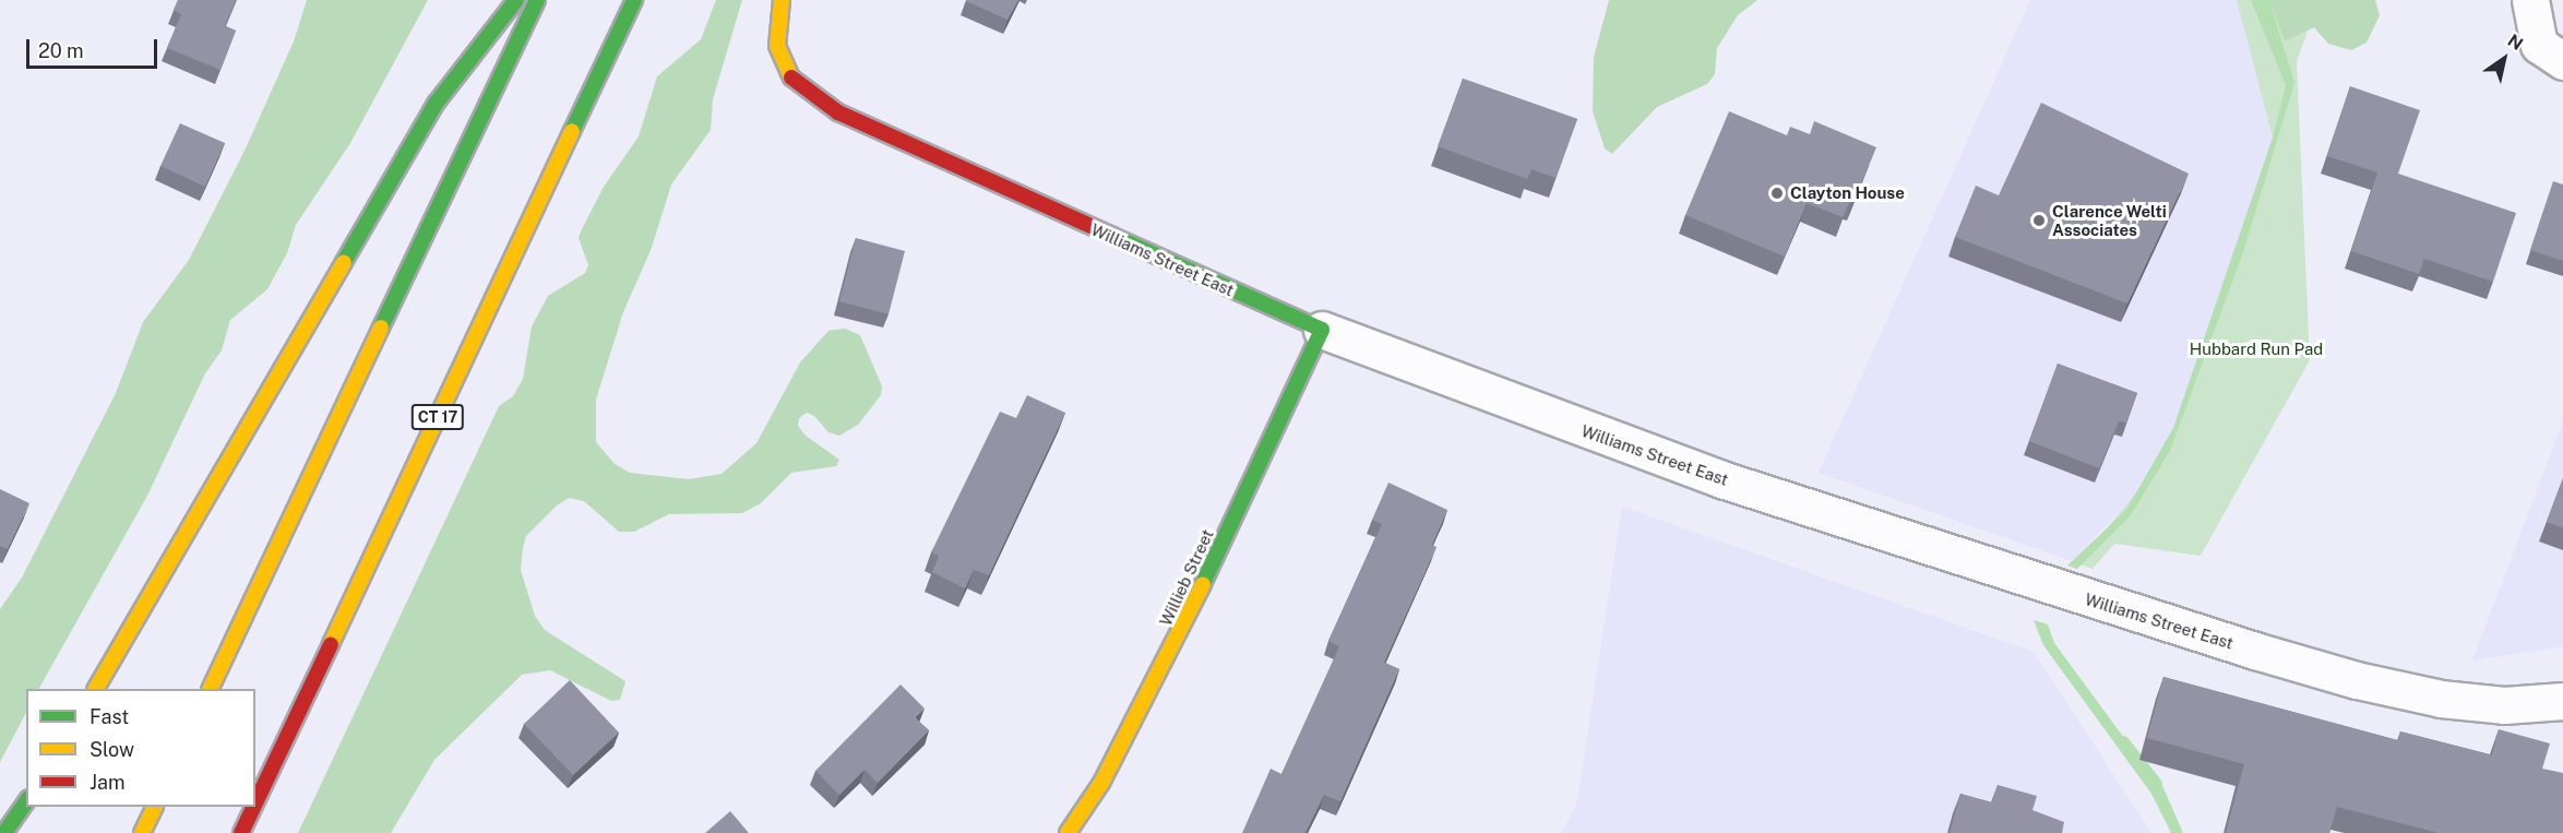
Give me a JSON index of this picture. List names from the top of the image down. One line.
{"streets":{"main road":["Williams Street East","CT 17","Willieb Street"]},"crossings":[["Williams Street East","Willieb Street"]],"parks":["Hubbard Run Pad"],"places":["Clayton House","Clarence Welti Associates"],"legend":["Fast","Slow","Jam"],"scale_bar":"20 m","north":"top right"}
